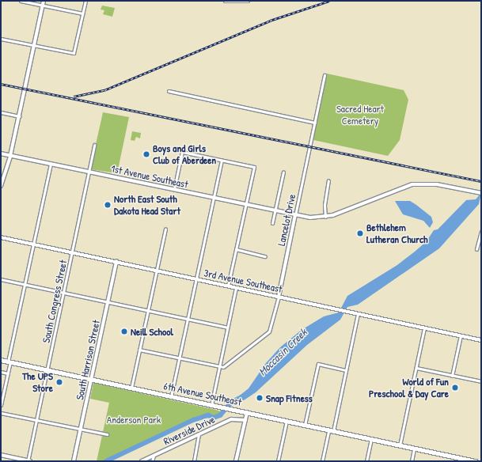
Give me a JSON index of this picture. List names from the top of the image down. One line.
{"streets":{"highway":["6th Avenue Southeast"],"street":["1st Avenue Southeast","Lancelot Drive","3rd Avenue Southeast","South Congress Street","South Harrison Street","Riverside Drive"]},"crossings":[["1st Avenue Southeast","Lancelot Drive"],["1st Avenue Southeast","South Congress Street"],["Lancelot Drive","3rd Avenue Southeast"],["3rd Avenue Southeast","South Congress Street"],["3rd Avenue Southeast","South Harrison Street"],["South Congress Street","6th Avenue Southeast"],["South Harrison Street","6th Avenue Southeast"]],"water":["Moccasin Creek"],"parks":["Sacred Heart Cemetery","Anderson Park"],"places":["Boys and Girls Club of Aberdeen","North East South Dakota Head Start","Bethlehem Lutheran Church","Neill School","The UPS Store","World of Fun Preschool & Day Care","Snap Fitness"]}
